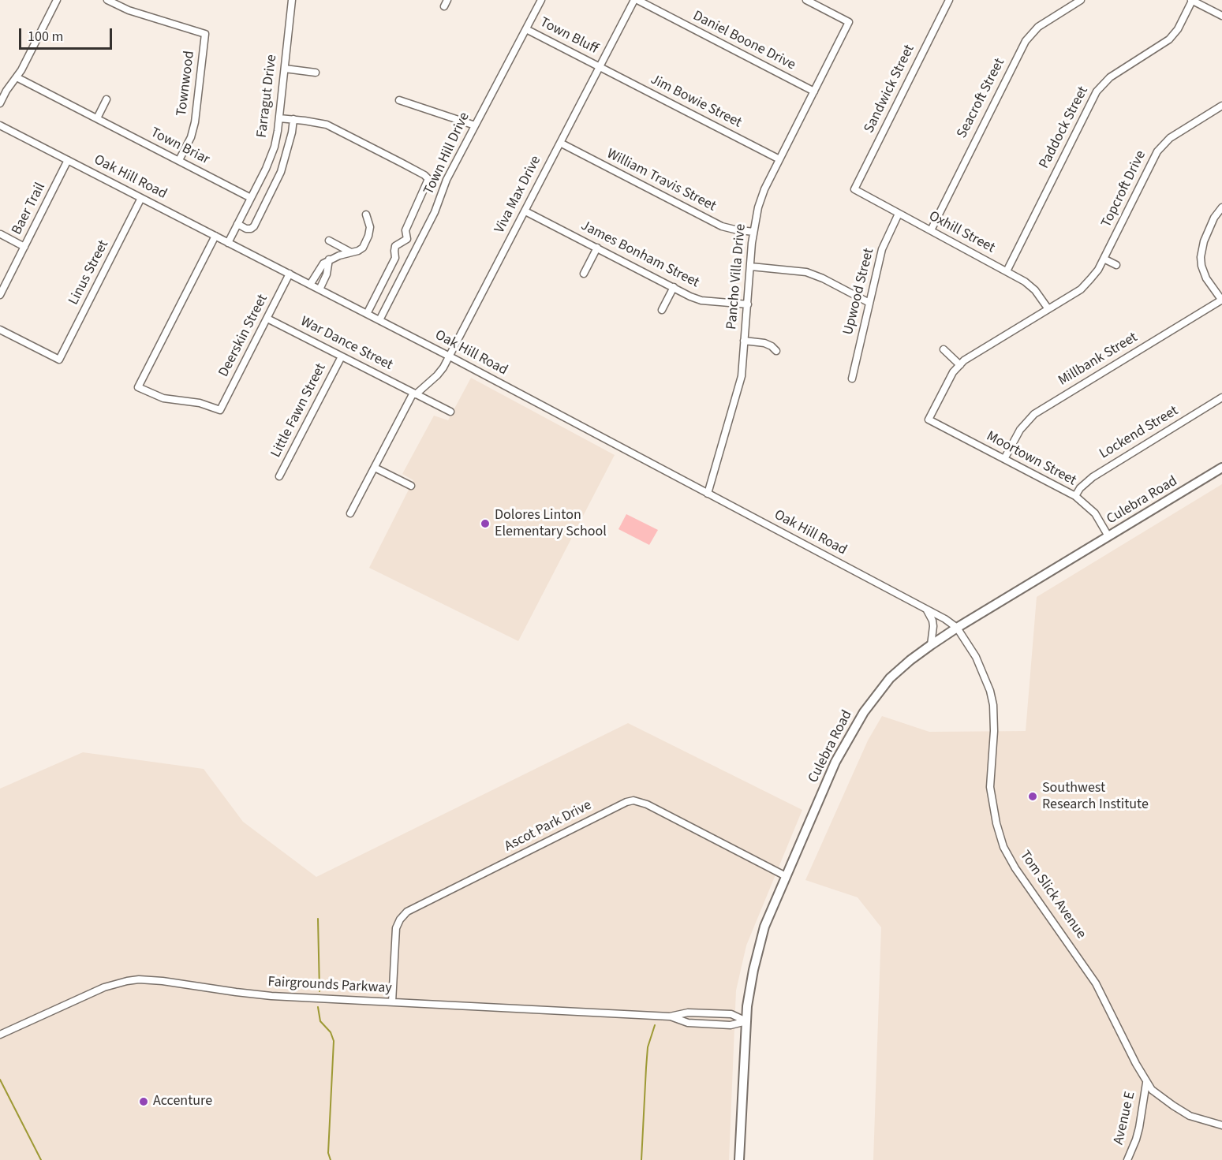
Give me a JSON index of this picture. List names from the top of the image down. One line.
{"streets":{"main road":["Culebra Road"],"street":["Town Bluff","Daniel Boone Drive","Townwood","Sandwick Street","Farragut Drive","Seacroft Street","Jim Bowie Street","Paddock Street","Town Briar","Town Hill Drive","Oak Hill Road","William Travis Street","Topcroft Drive","Viva Max Drive","Baer Trail","Oxhill Street","James Bonham Street","Linus Street","Pancho Villa Drive","Upwood Street","Deerskin Street","War Dance Street","Millbank Street","Little Fawn Street","Lockend Street","Moortown Street","Ascot Park Drive","Tom Slick Avenue","Fairgrounds Parkway","Avenue E"]},"crossings":[["Town Bluff","Jim Bowie Street"],["Town Bluff","Town Hill Drive"],["Town Bluff","Viva Max Drive"],["Daniel Boone Drive","Viva Max Drive"],["Daniel Boone Drive","Pancho Villa Drive"],["Townwood","Town Briar"],["Sandwick Street","Oxhill Street"],["Farragut Drive","Town Briar"],["Farragut Drive","Oak Hill Road"],["Seacroft Street","Oxhill Street"],["Jim Bowie Street","Viva Max Drive"],["Jim Bowie Street","Pancho Villa Drive"],["Paddock Street","Oxhill Street"],["Town Hill Drive","Oak Hill Road"],["Oak Hill Road","Viva Max Drive"],["Oak Hill Road","Baer Trail"],["Oak Hill Road","Linus Street"],["Oak Hill Road","Pancho Villa Drive"],["Oak Hill Road","Deerskin Street"],["Oak Hill Road","Culebra Road"],["Oak Hill Road","Tom Slick Avenue"],["William Travis Street","Viva Max Drive"],["William Travis Street","Pancho Villa Drive"],["Topcroft Drive","Oxhill Street"],["Topcroft Drive","Moortown Street"],["Viva Max Drive","James Bonham Street"],["Viva Max Drive","War Dance Street"],["Oxhill Street","Upwood Street"],["James Bonham Street","Pancho Villa Drive"],["Deerskin Street","War Dance Street"],["War Dance Street","Little Fawn Street"],["Millbank Street","Moortown Street"],["Lockend Street","Moortown Street"],["Moortown Street","Culebra Road"],["Culebra Road","Ascot Park Drive"],["Culebra Road","Tom Slick Avenue"],["Culebra Road","Fairgrounds Parkway"],["Ascot Park Drive","Fairgrounds Parkway"],["Tom Slick Avenue","Avenue E"]],"places":["Dolores Linton Elementary School","Southwest Research Institute","Accenture"],"scale_bar":"100 m"}
